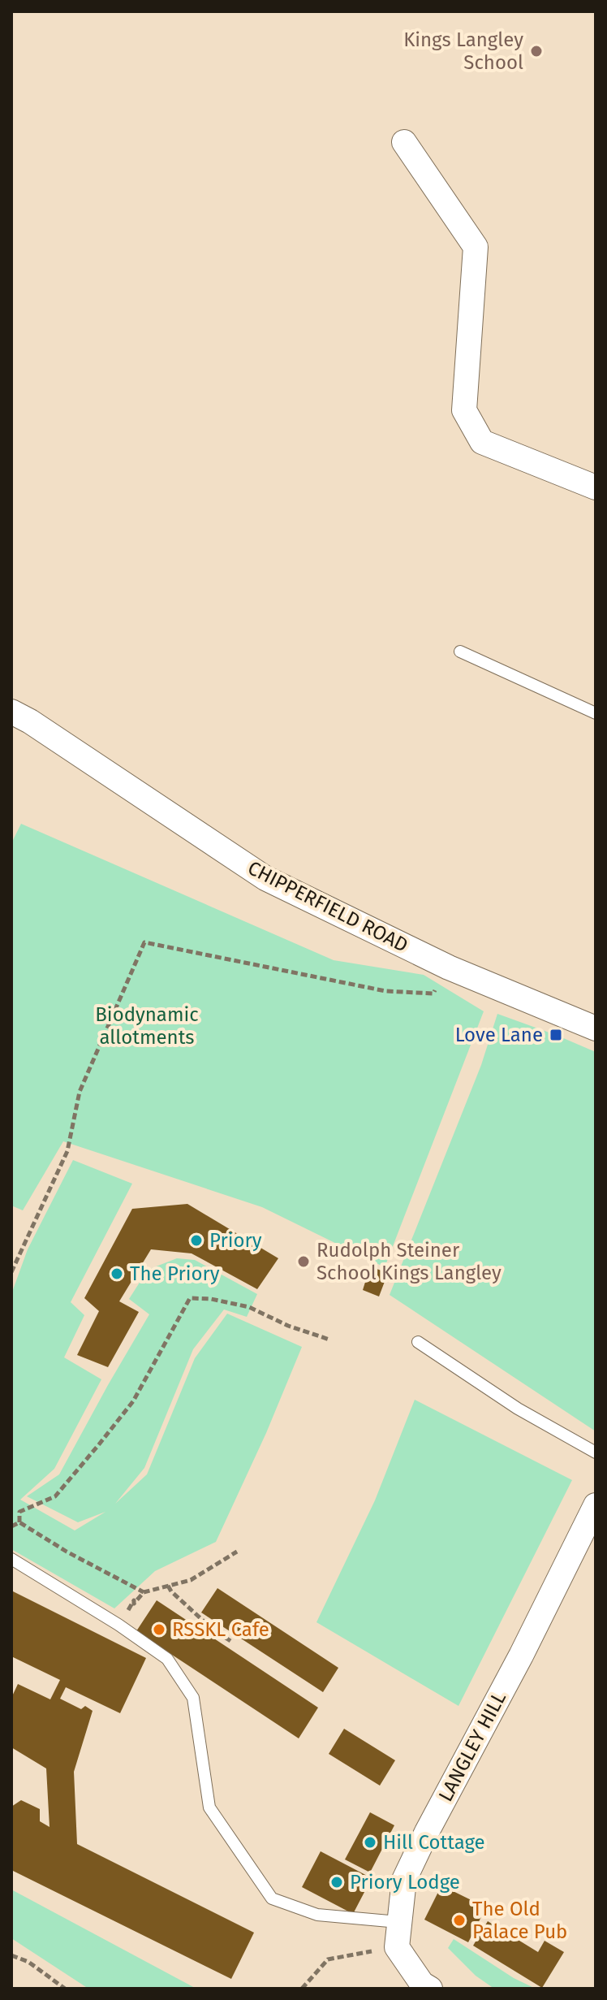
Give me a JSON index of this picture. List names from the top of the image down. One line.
{"streets":{"street":["CHIPPERFIELD ROAD","LANGLEY HILL"]},"parks":["Biodynamic allotments"],"places":{"other":["Kings Langley School","Priory","Rudolph Steiner School Kings Langley","The Priory","RSSKL Cafe","Hill Cottage","Priory Lodge","The Old Palace Pub"],"transit":["Love Lane"]}}
